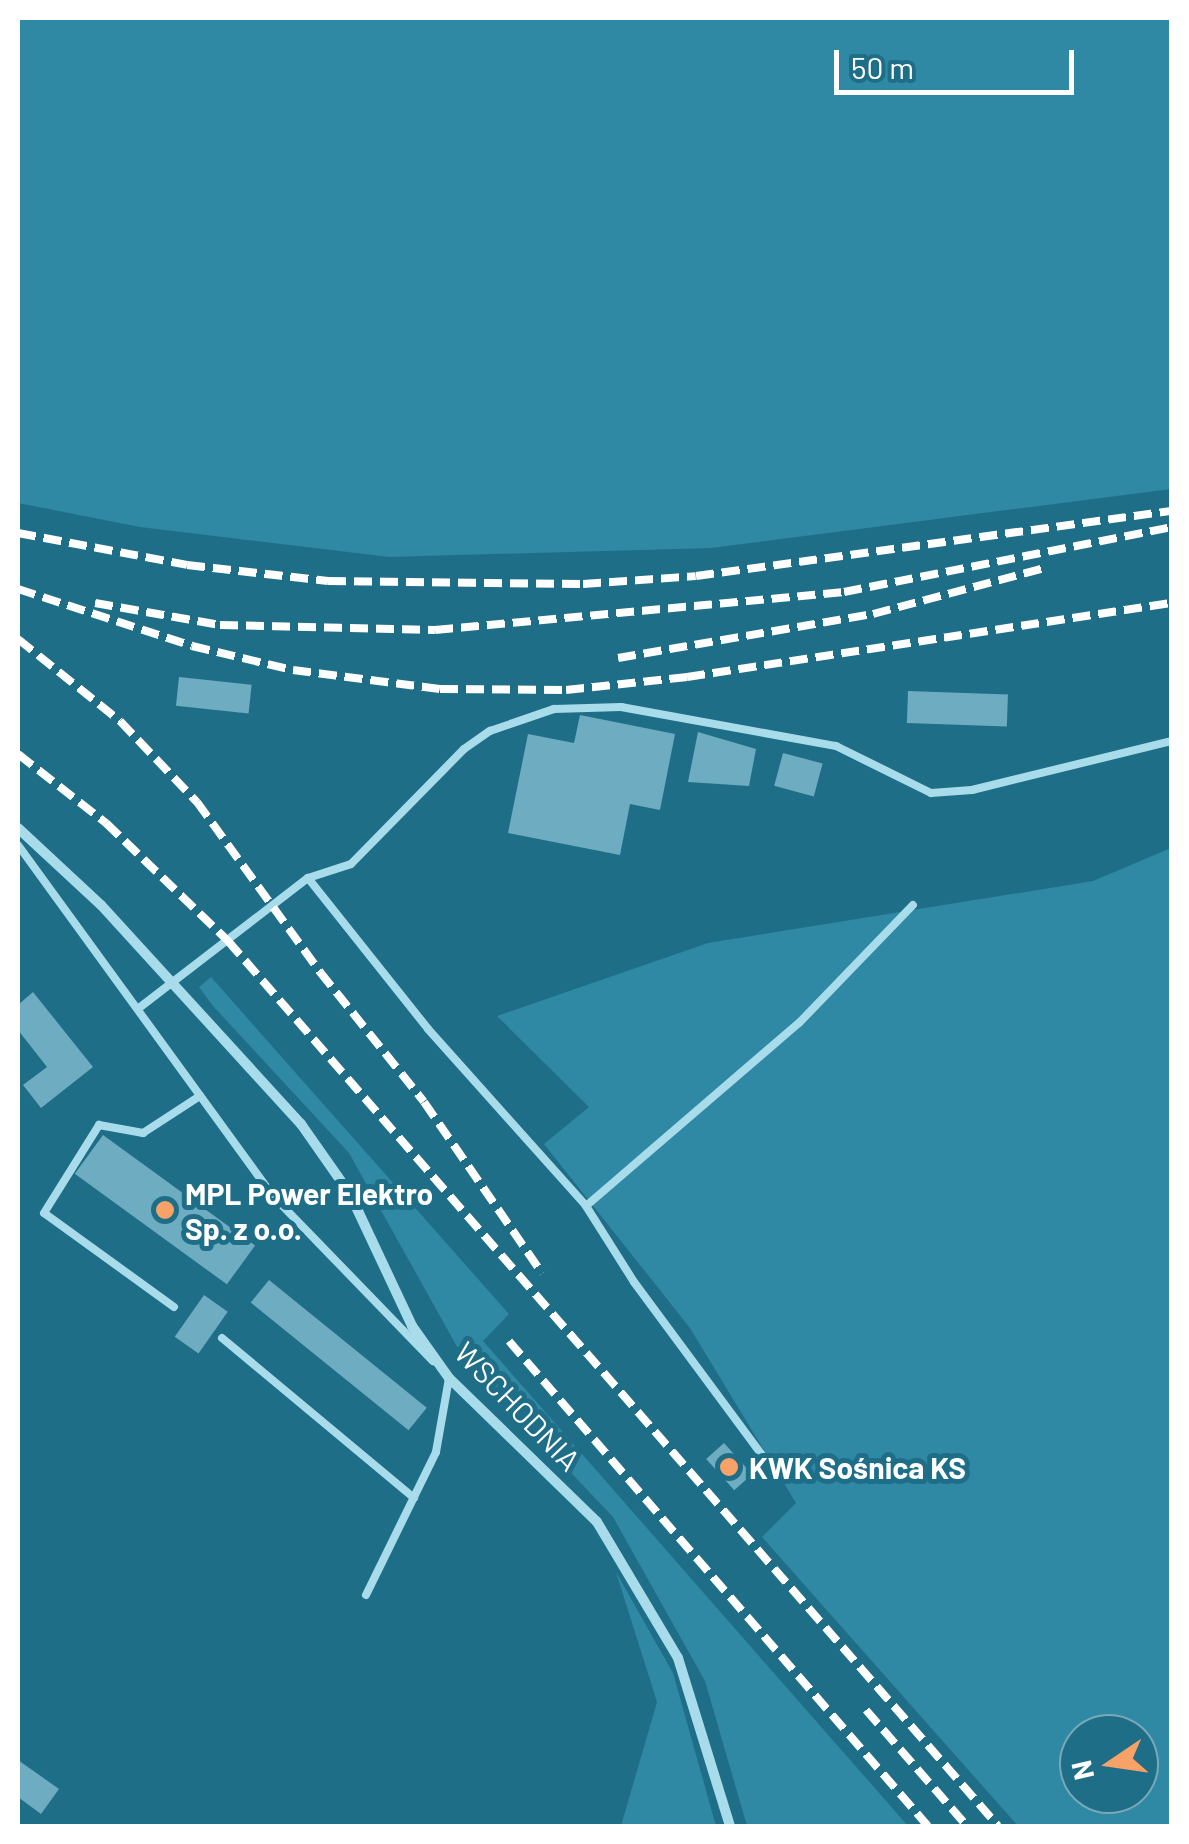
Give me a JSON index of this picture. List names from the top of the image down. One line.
{"streets":{"street":["WSCHODNIA"]},"places":["MPL Power Elektro Sp. z o.o.","KWK Sośnica KS"],"scale_bar":"50 m","north":"left"}
